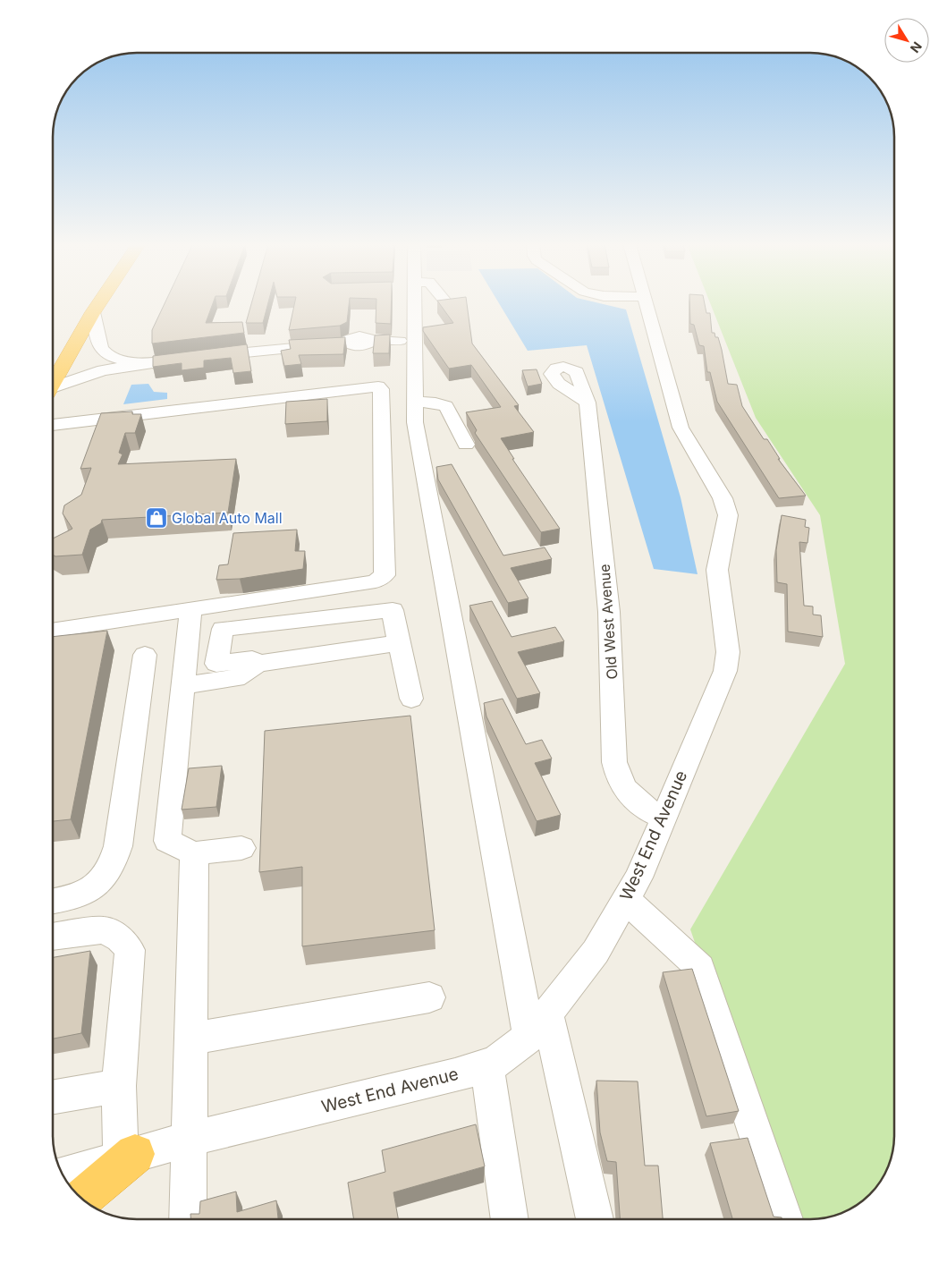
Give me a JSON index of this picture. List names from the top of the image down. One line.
{"streets":{"street":["Old West Avenue","West End Avenue"]},"crossings":[["Old West Avenue","West End Avenue"]],"places":{"shop":["Global Auto Mall"]},"north":"bottom right"}
